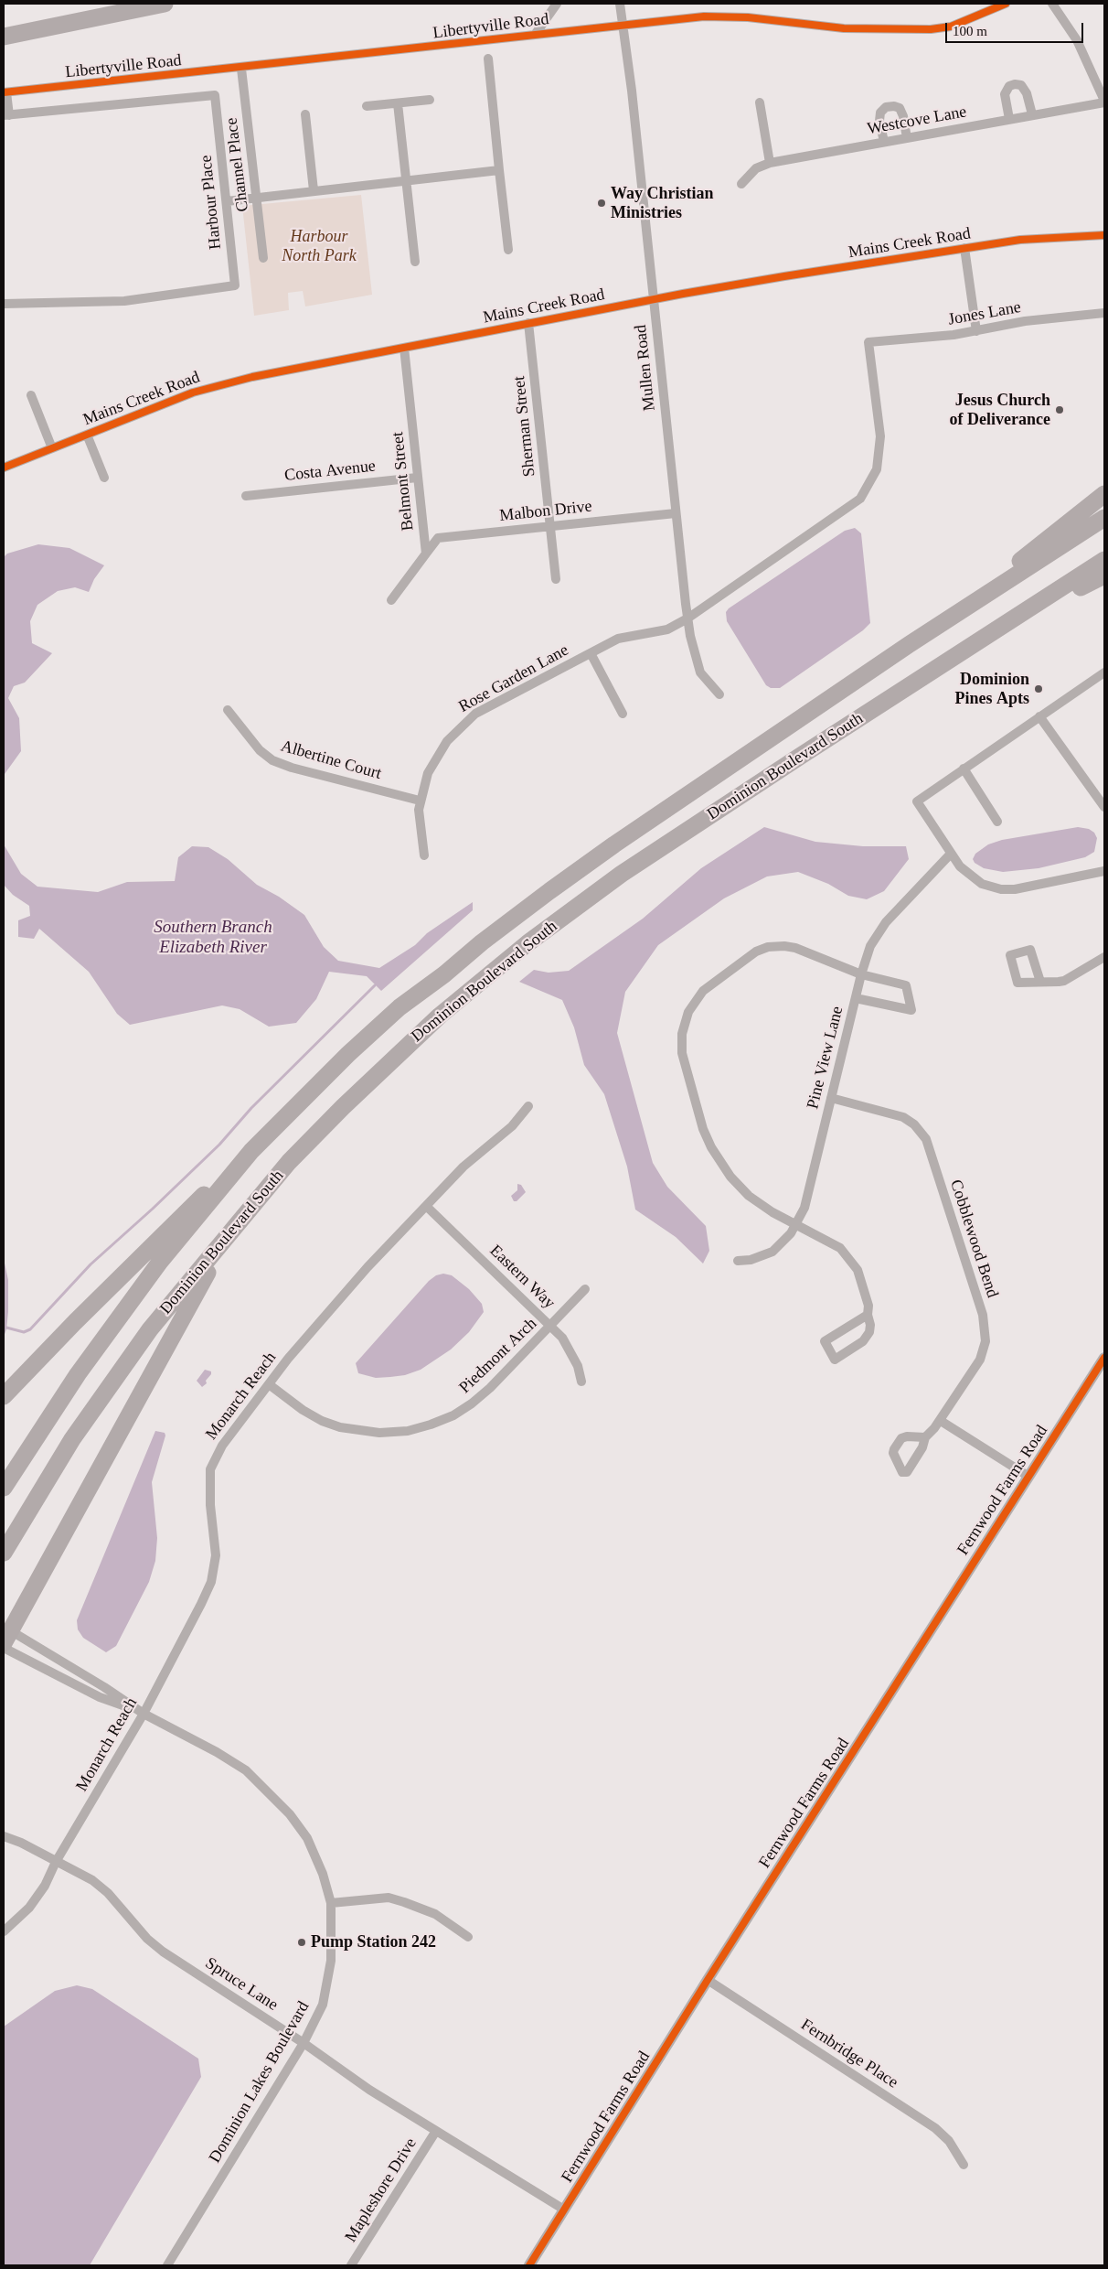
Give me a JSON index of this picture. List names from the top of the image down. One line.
{"streets":{"highway":["Dominion Boulevard South"],"street":["Libertyville Road","Westcove Lane","Channel Place","Harbour Place","Mains Creek Road","Jones Lane","Mullen Road","Sherman Street","Costa Avenue","Belmont Street","Malbon Drive","Rose Garden Lane","Albertine Court","Pine View Lane","Cobblewood Bend","Eastern Way","Piedmont Arch","Monarch Reach","Fernwood Farms Road","Spruce Lane","Fernbridge Place","Dominion Lakes Boulevard","Mapleshore Drive"]},"crossings":[["Libertyville Road","Channel Place"],["Libertyville Road","Mullen Road"],["Mains Creek Road","Mullen Road"],["Mains Creek Road","Sherman Street"],["Mains Creek Road","Belmont Street"],["Jones Lane","Rose Garden Lane"],["Mullen Road","Malbon Drive"],["Mullen Road","Rose Garden Lane"],["Sherman Street","Malbon Drive"],["Costa Avenue","Belmont Street"],["Belmont Street","Malbon Drive"],["Rose Garden Lane","Albertine Court"],["Pine View Lane","Cobblewood Bend"],["Eastern Way","Piedmont Arch"],["Eastern Way","Monarch Reach"],["Piedmont Arch","Monarch Reach"],["Monarch Reach","Spruce Lane"],["Monarch Reach","Dominion Lakes Boulevard"],["Fernwood Farms Road","Spruce Lane"],["Fernwood Farms Road","Fernbridge Place"],["Spruce Lane","Dominion Lakes Boulevard"],["Spruce Lane","Mapleshore Drive"]],"water":["Southern Branch Elizabeth River"],"parks":["Harbour North Park"],"places":["Way Christian Ministries","Jesus Church of Deliverance","Dominion Pines Apts","Pump Station 242"],"scale_bar":"100 m"}
